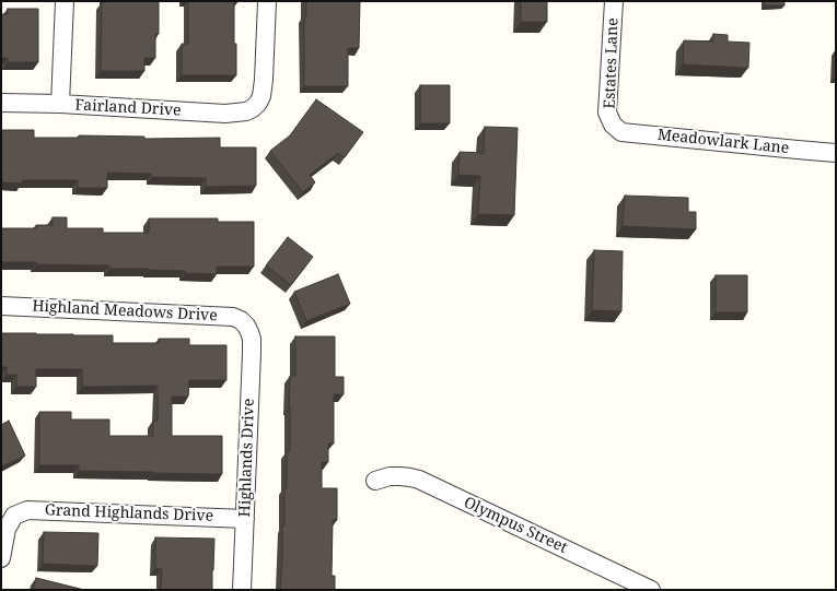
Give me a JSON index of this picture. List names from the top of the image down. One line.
{"streets":{"street":["Estates Lane","Fairland Drive","Meadowlark Lane","Highland Meadows Drive","Highlands Drive","Grand Highlands Drive","Olympus Street"]},"crossings":[["Estates Lane","Meadowlark Lane"],["Highland Meadows Drive","Highlands Drive"],["Highlands Drive","Grand Highlands Drive"]]}
